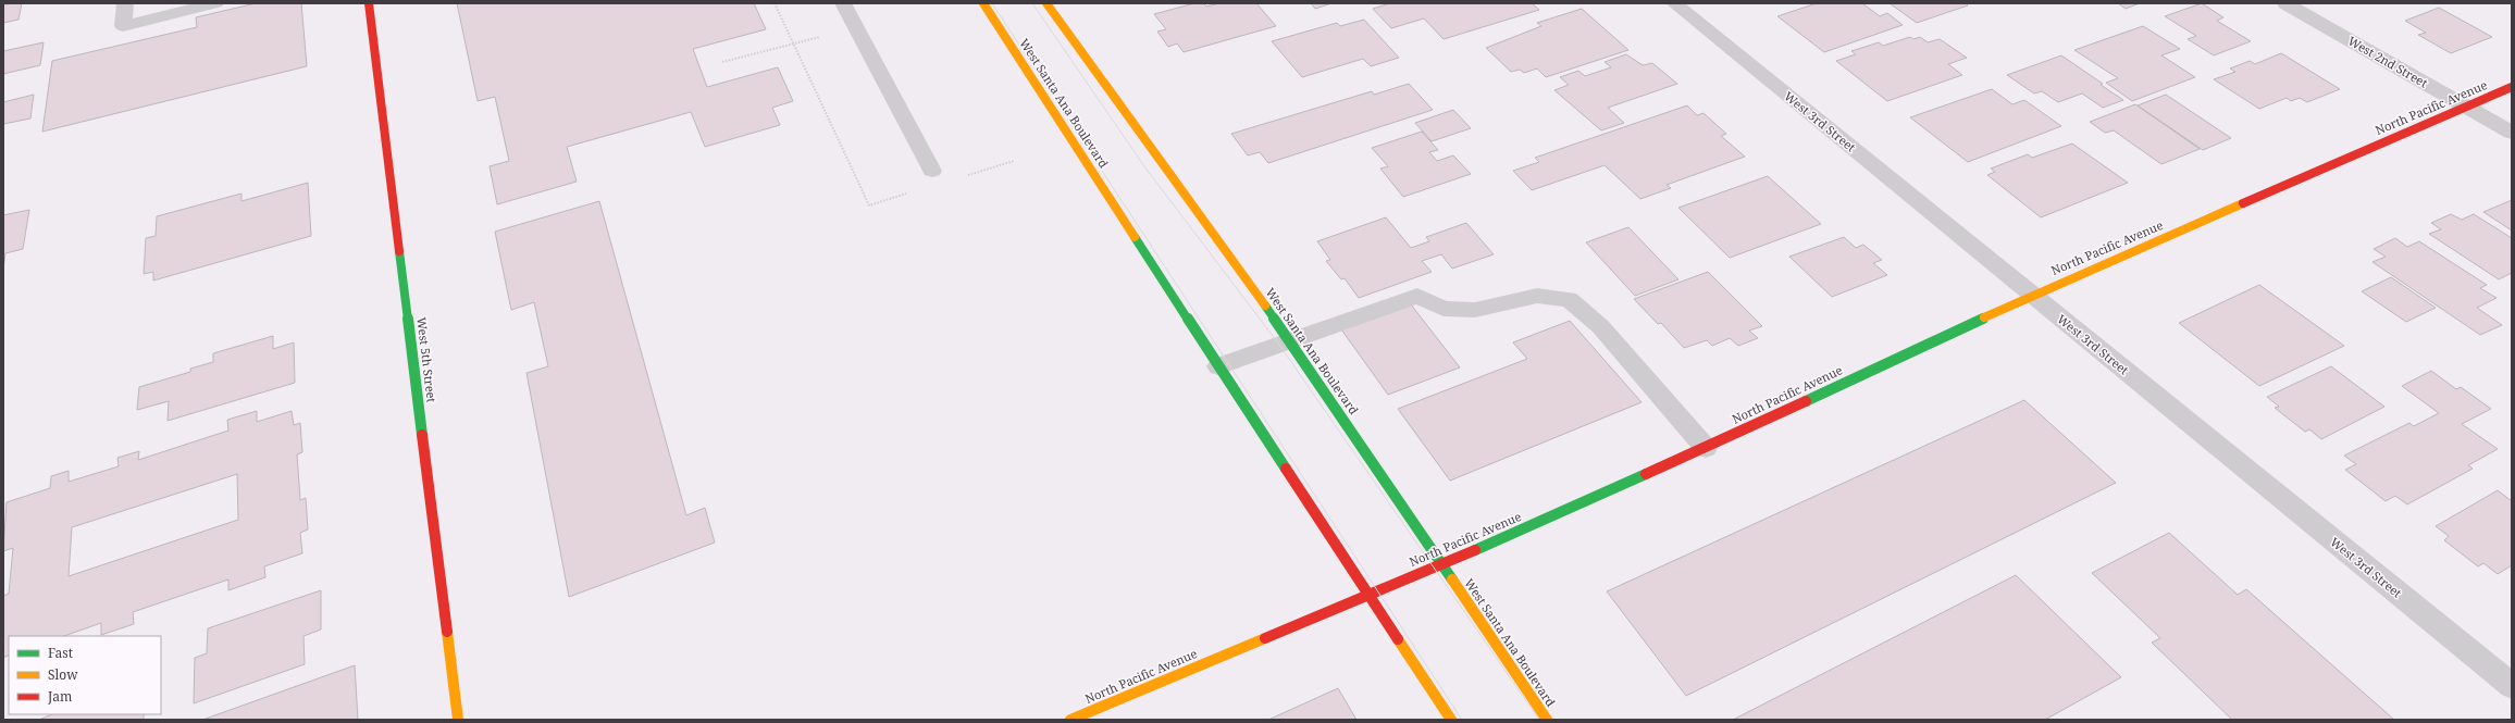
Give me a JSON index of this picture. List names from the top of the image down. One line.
{"streets":{"street":["West 2nd Street","West Santa Ana Boulevard","North Pacific Avenue","West 3rd Street","West 5th Street"]},"crossings":[["West 2nd Street","North Pacific Avenue"],["West Santa Ana Boulevard","North Pacific Avenue"],["North Pacific Avenue","West 3rd Street"]],"legend":["Fast","Slow","Jam"]}
